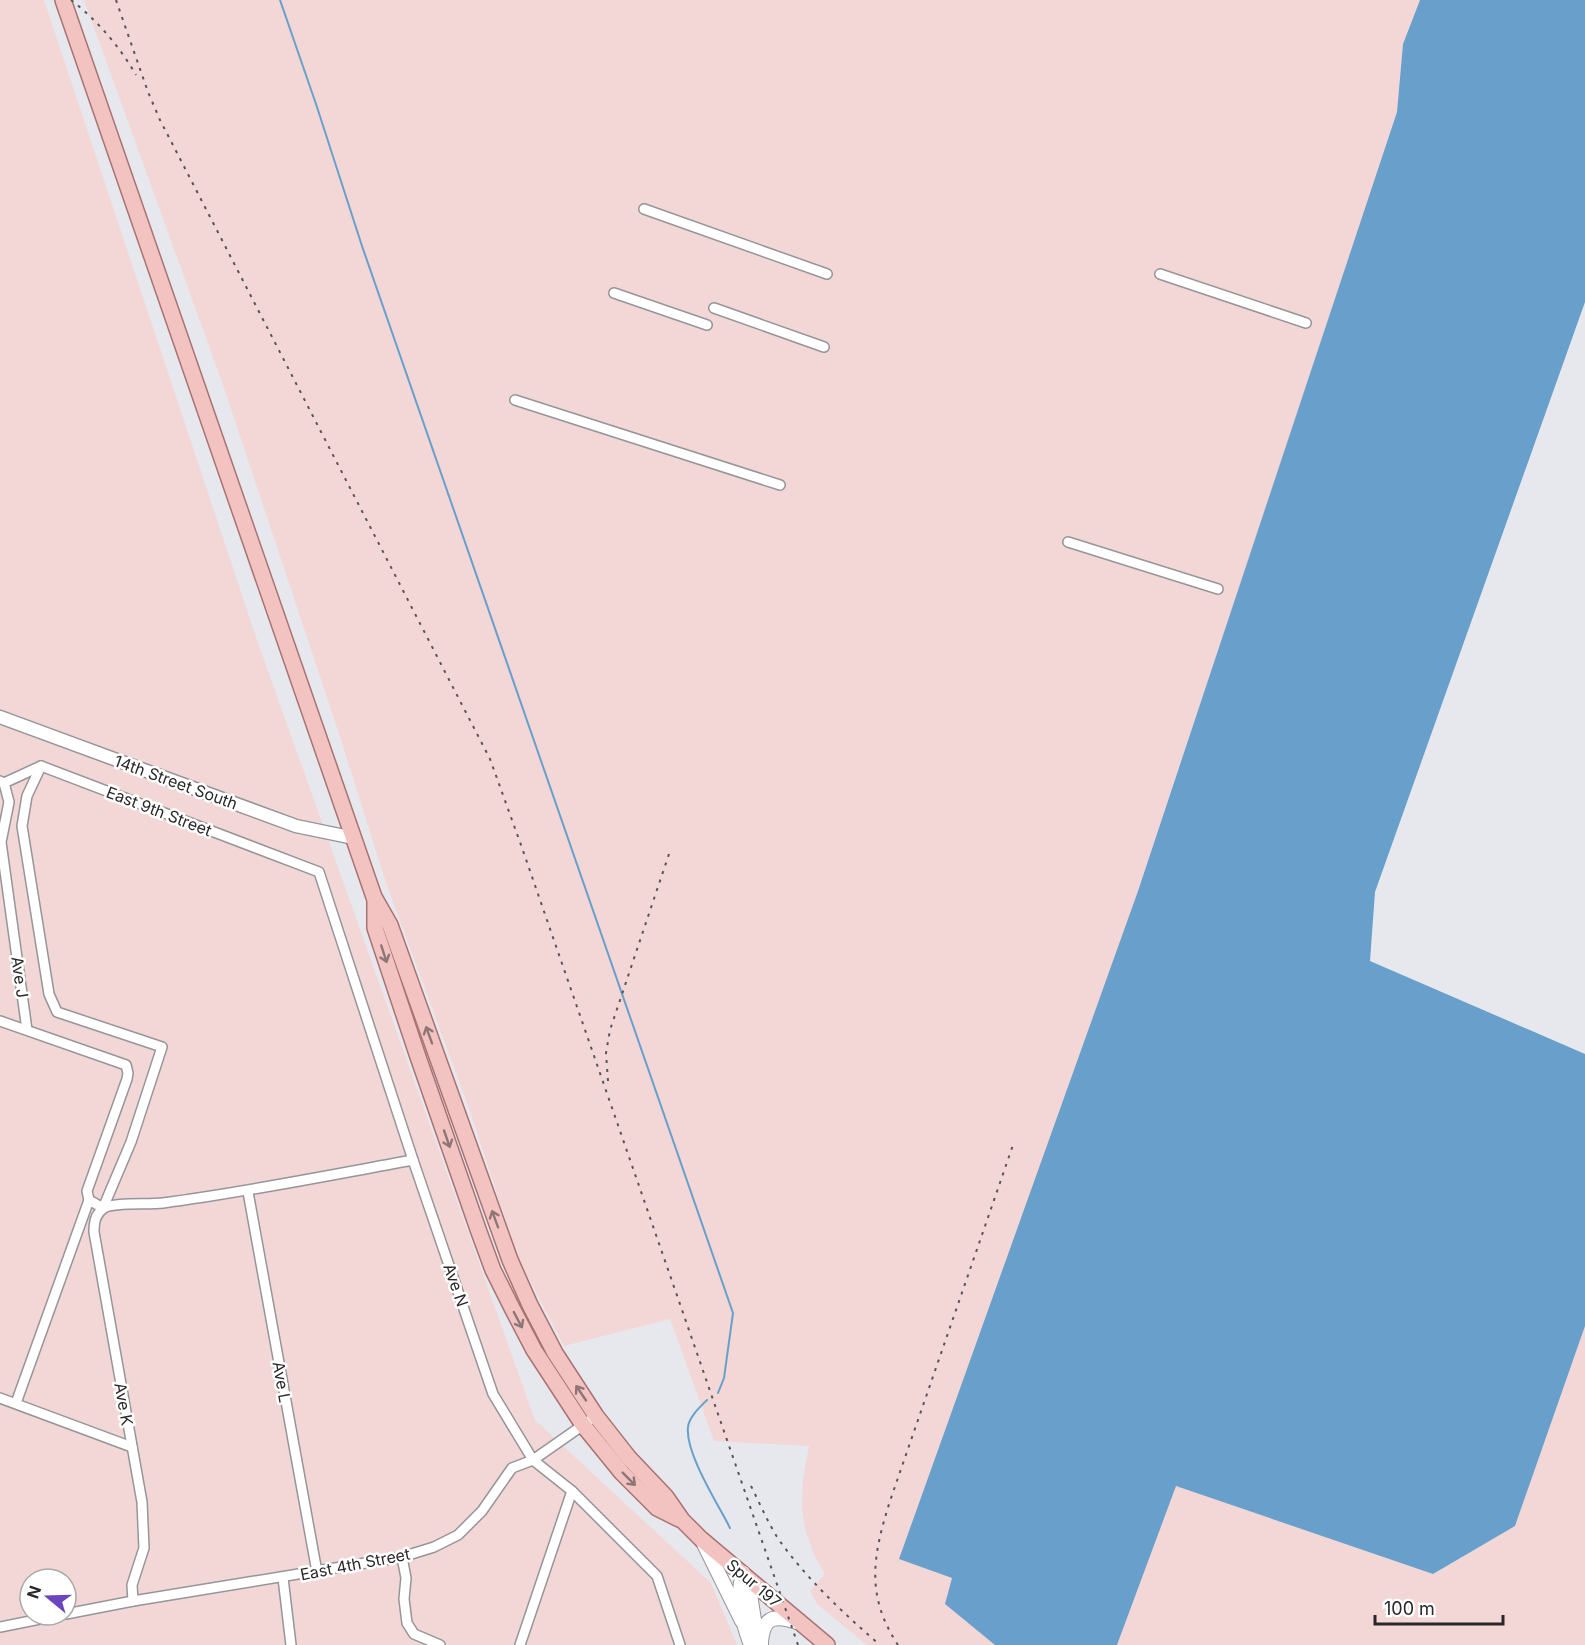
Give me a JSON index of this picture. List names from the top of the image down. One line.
{"streets":{"main road":["Spur 197"],"street":["14th Street South","East 9th Street","Ave J","Ave N","Ave L","Ave K","East 4th Street"]},"crossings":[["East 9th Street","Ave N"],["East 9th Street","Ave K"],["Ave N","East 4th Street"],["Ave L","East 4th Street"],["Ave K","East 4th Street"]],"scale_bar":"100 m","north":"left"}
